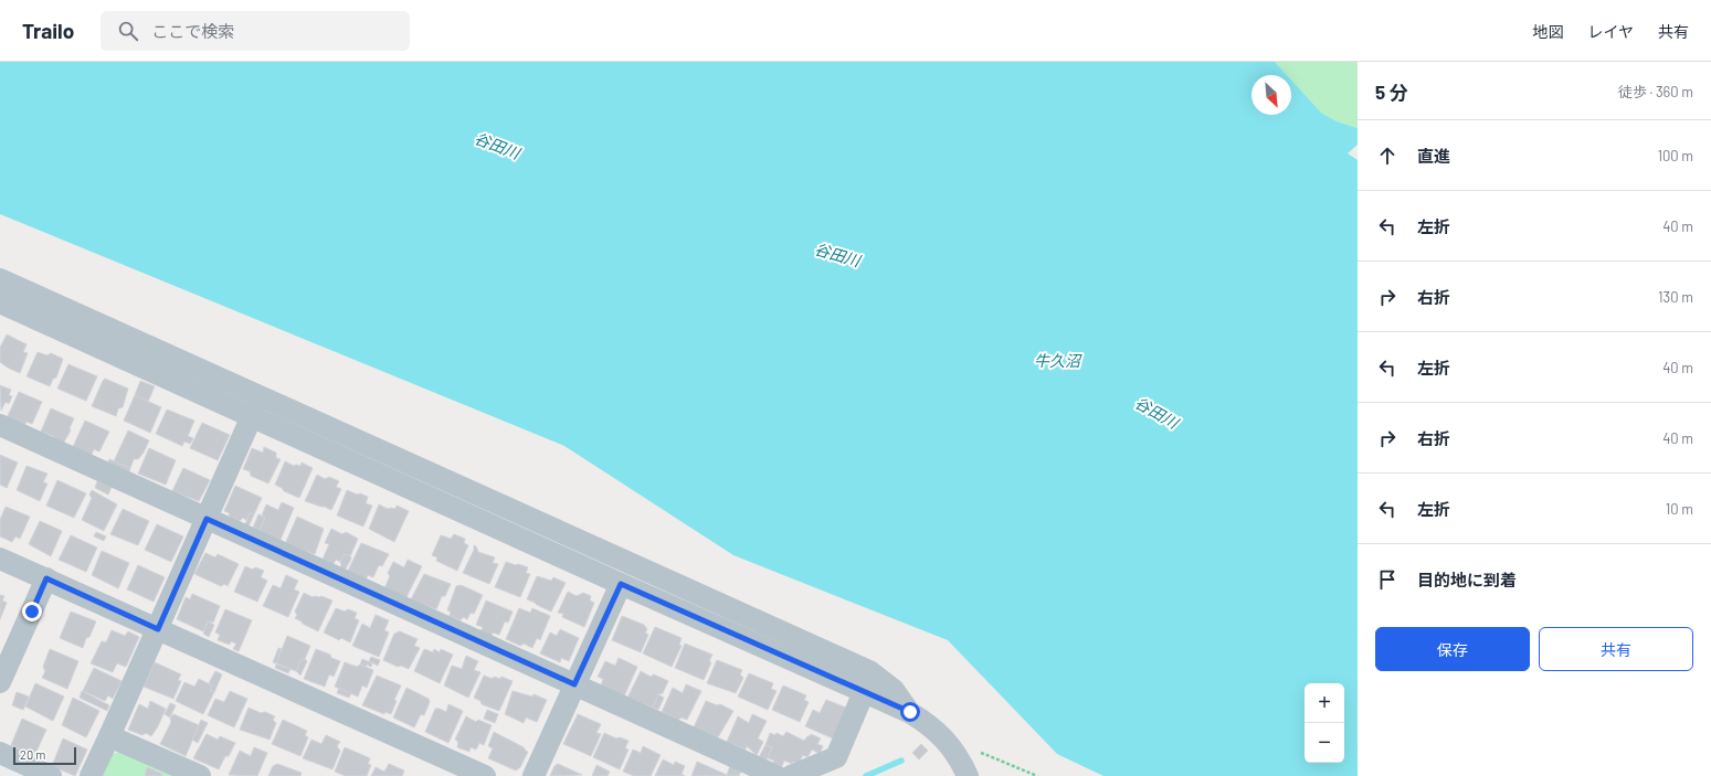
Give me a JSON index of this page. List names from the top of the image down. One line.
{"water":["谷田川","牛久沼"],"scale_bar":"20 m","north":"bottom right","page":{"header":"Trailo","search":"ここで検索","nav":["地図","レイヤ","共有"],"heading":["5 分","徒歩 · 360 m"],"list":[["直進","100 m"],["左折","40 m"],["右折","130 m"],["左折","40 m"],["右折","40 m"],["左折","10 m"],"目的地に到着"],"buttons":["保存","共有"],"map_buttons":["+","−"],"scale":"20 m"}}
